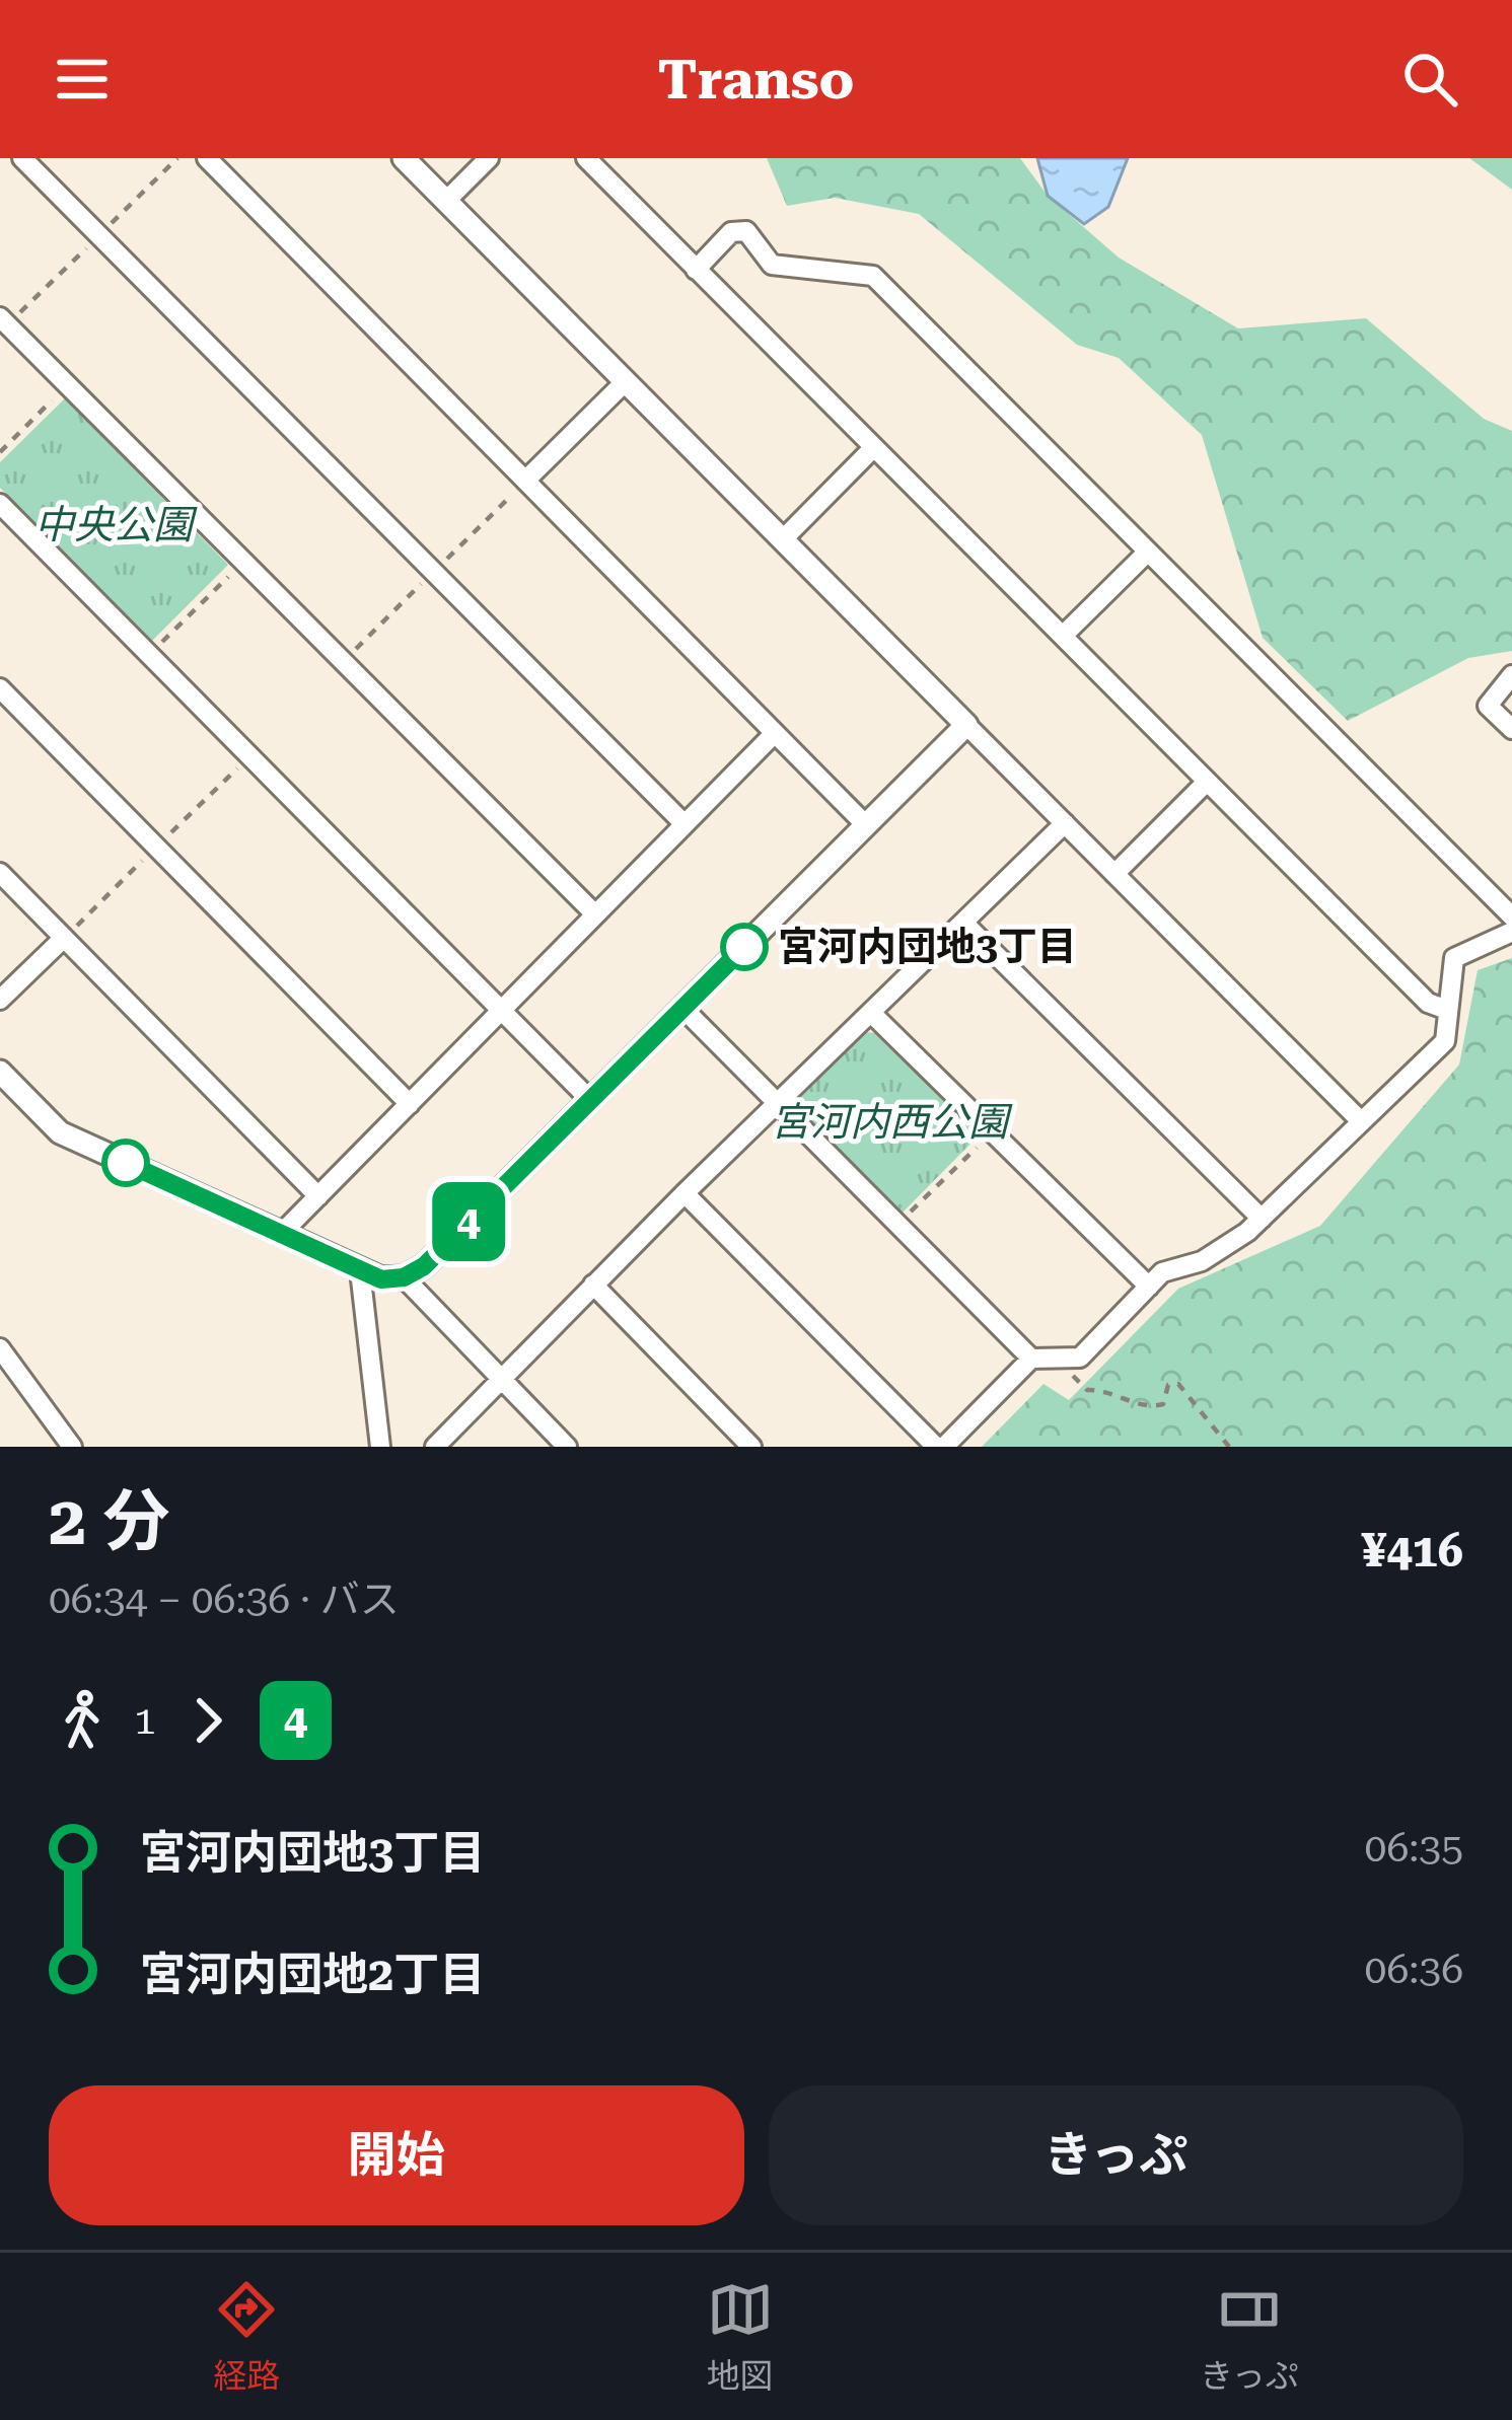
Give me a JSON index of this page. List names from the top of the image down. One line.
{"parks":["中央公園","宮河内西公園"],"places":["宮河内団地3丁目"],"lines":["bus line 4"],"page":{"header":"Transo","on_map":"4","heading":["2 分","06:34 – 06:36 · バス","¥416"],"legs":["1","4"],"list":[{"name":"宮河内団地3丁目","value":"06:35"},{"name":"宮河内団地2丁目","value":"06:36"}],"buttons":["開始","きっぷ"],"tabs":["経路","地図","きっぷ"]}}
